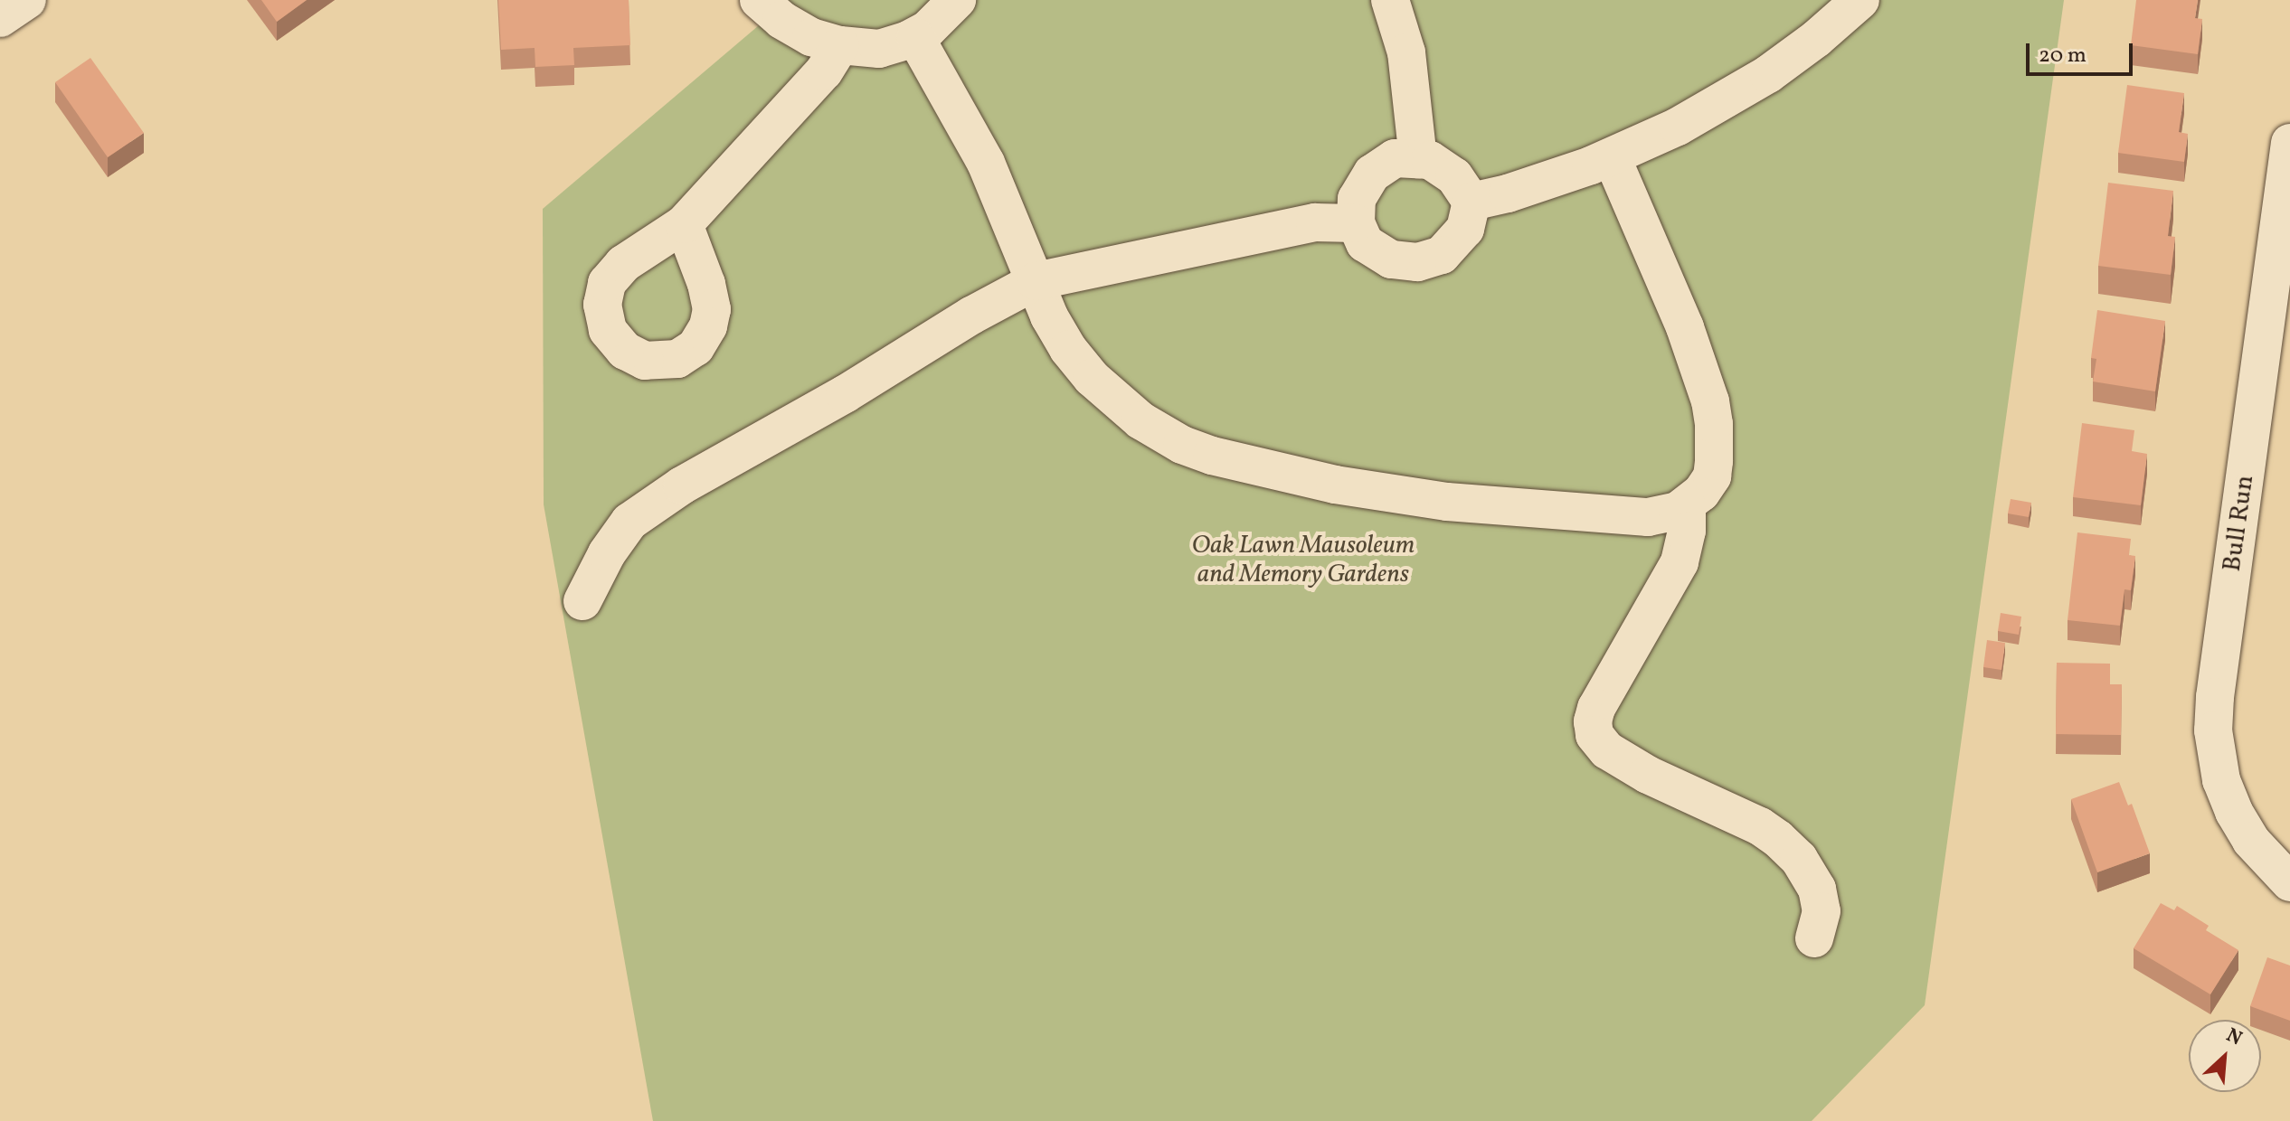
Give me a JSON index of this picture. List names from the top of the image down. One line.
{"streets":{"street":["Bull Run"]},"parks":["Oak Lawn Mausoleum and Memory Gardens"],"scale_bar":"20 m","north":"top right"}
